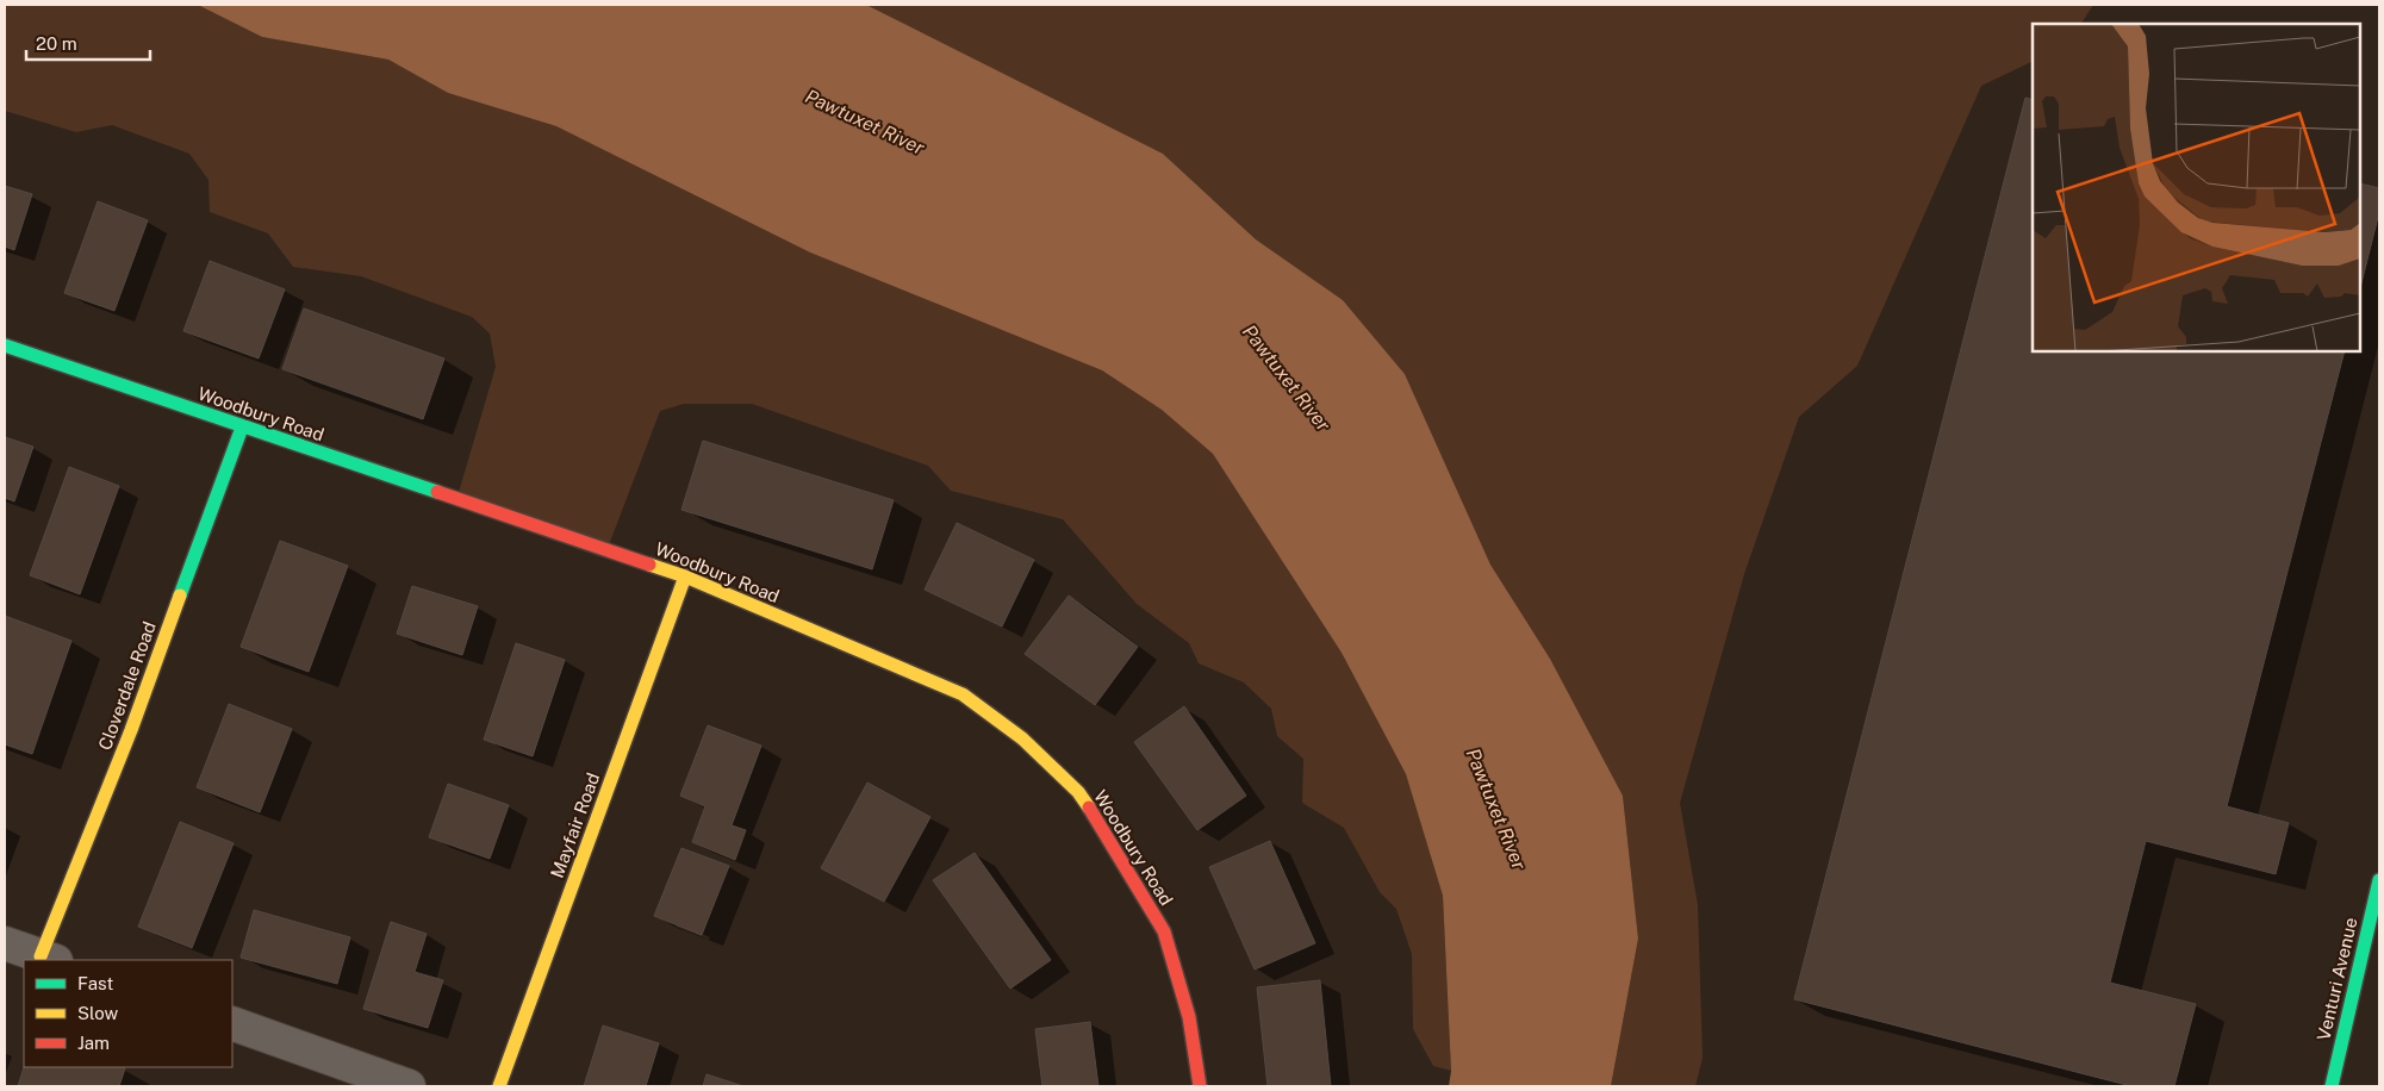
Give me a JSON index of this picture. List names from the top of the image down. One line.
{"streets":{"street":["Woodbury Road","Cloverdale Road","Mayfair Road","Venturi Avenue"]},"crossings":[["Woodbury Road","Cloverdale Road"],["Woodbury Road","Mayfair Road"]],"water":["Pawtuxet River"],"legend":["Fast","Slow","Jam"],"scale_bar":"20 m"}
